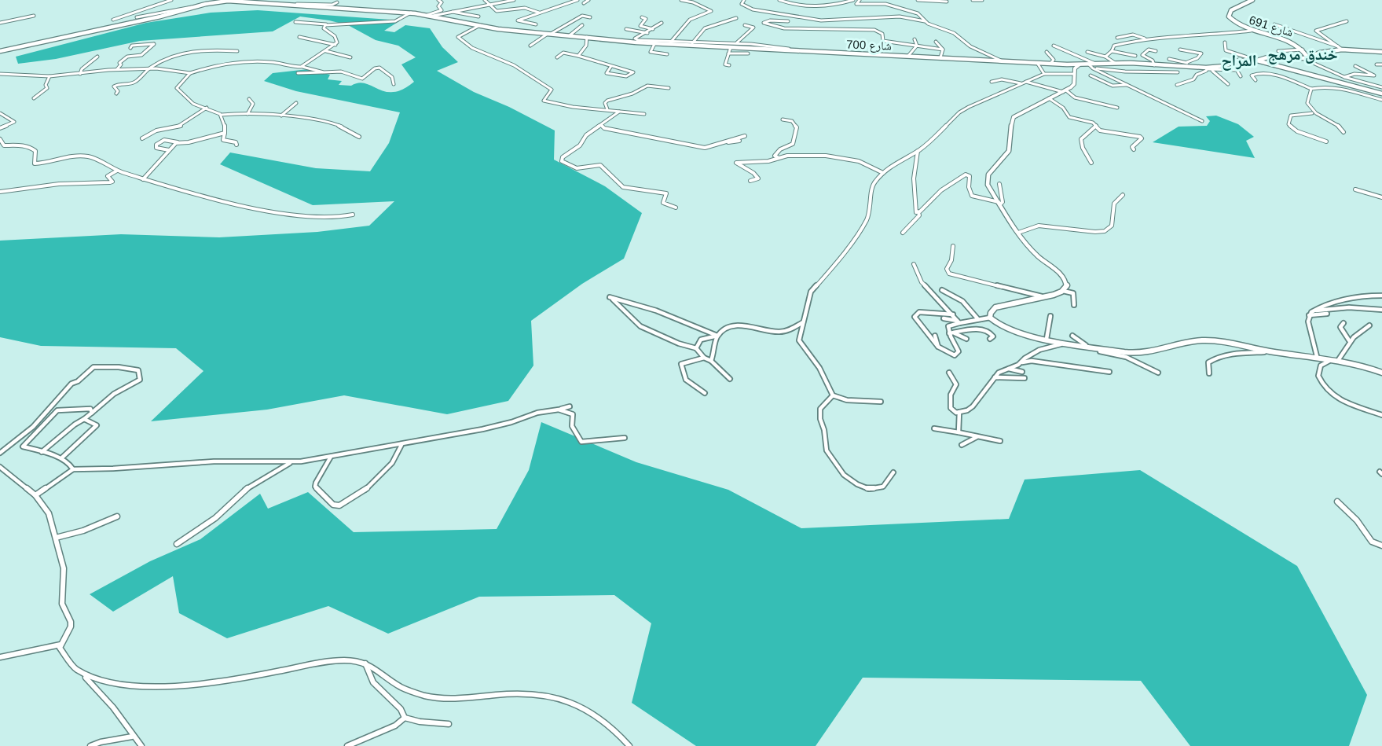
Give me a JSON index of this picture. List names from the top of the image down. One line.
{"streets":{"main road":["شارع 691","شارع 700"]},"crossings":[["شارع 691","شارع 700"]],"districts":["خندق مرهج","المراح"]}
